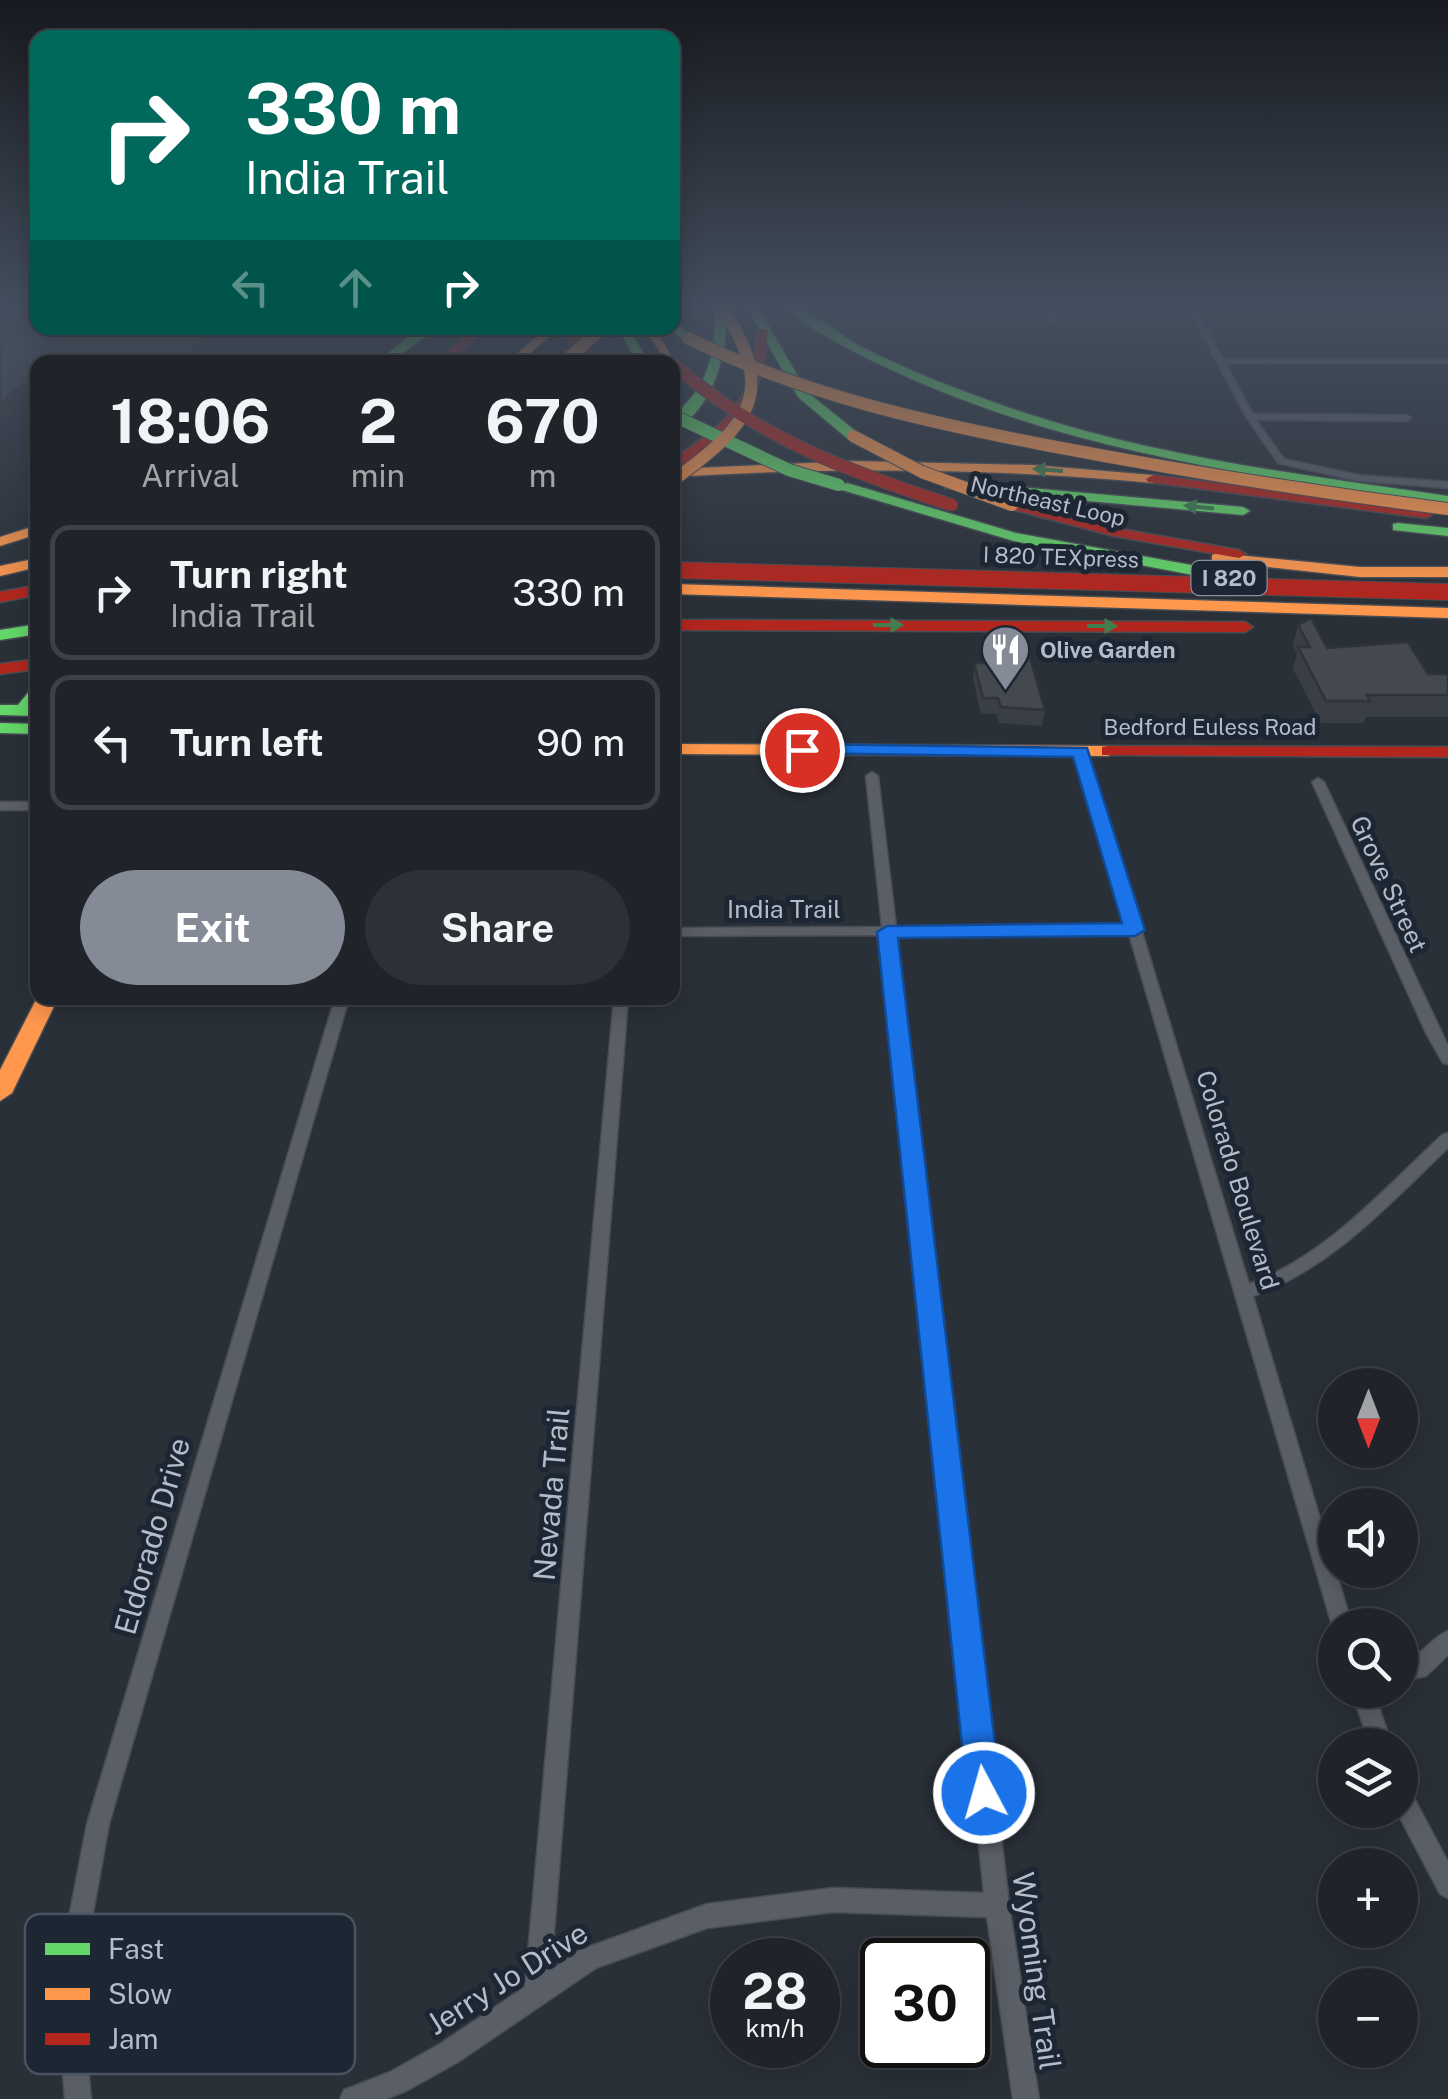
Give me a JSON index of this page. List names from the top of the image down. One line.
{"streets":{"main road":["Northeast Loop","I 820 TEXpress","I 820","Bedford Euless Road"],"street":["Grove Street","India Trail","Colorado Boulevard","Nevada Trail","Eldorado Drive","Wyoming Trail","Jerry Jo Drive"]},"crossings":[["Northeast Loop","I 820"],["Bedford Euless Road","Colorado Boulevard"],["India Trail","Colorado Boulevard"],["India Trail","Wyoming Trail"],["Nevada Trail","Jerry Jo Drive"],["Wyoming Trail","Jerry Jo Drive"]],"places":{"restaurant":["Olive Garden"]},"legend":["Fast","Slow","Jam"],"north":"bottom","page":{"turn":["330 m","India Trail"],"eta":["18:06","Arrival","2","min","670","m"],"list":[{"name":"Turn right","note":"India Trail","value":"330 m"},{"name":"Turn left","value":"90 m"}],"buttons":["Exit","Share"],"map_buttons":["+","−"],"speed":"28 km/h","limit":"30"}}
